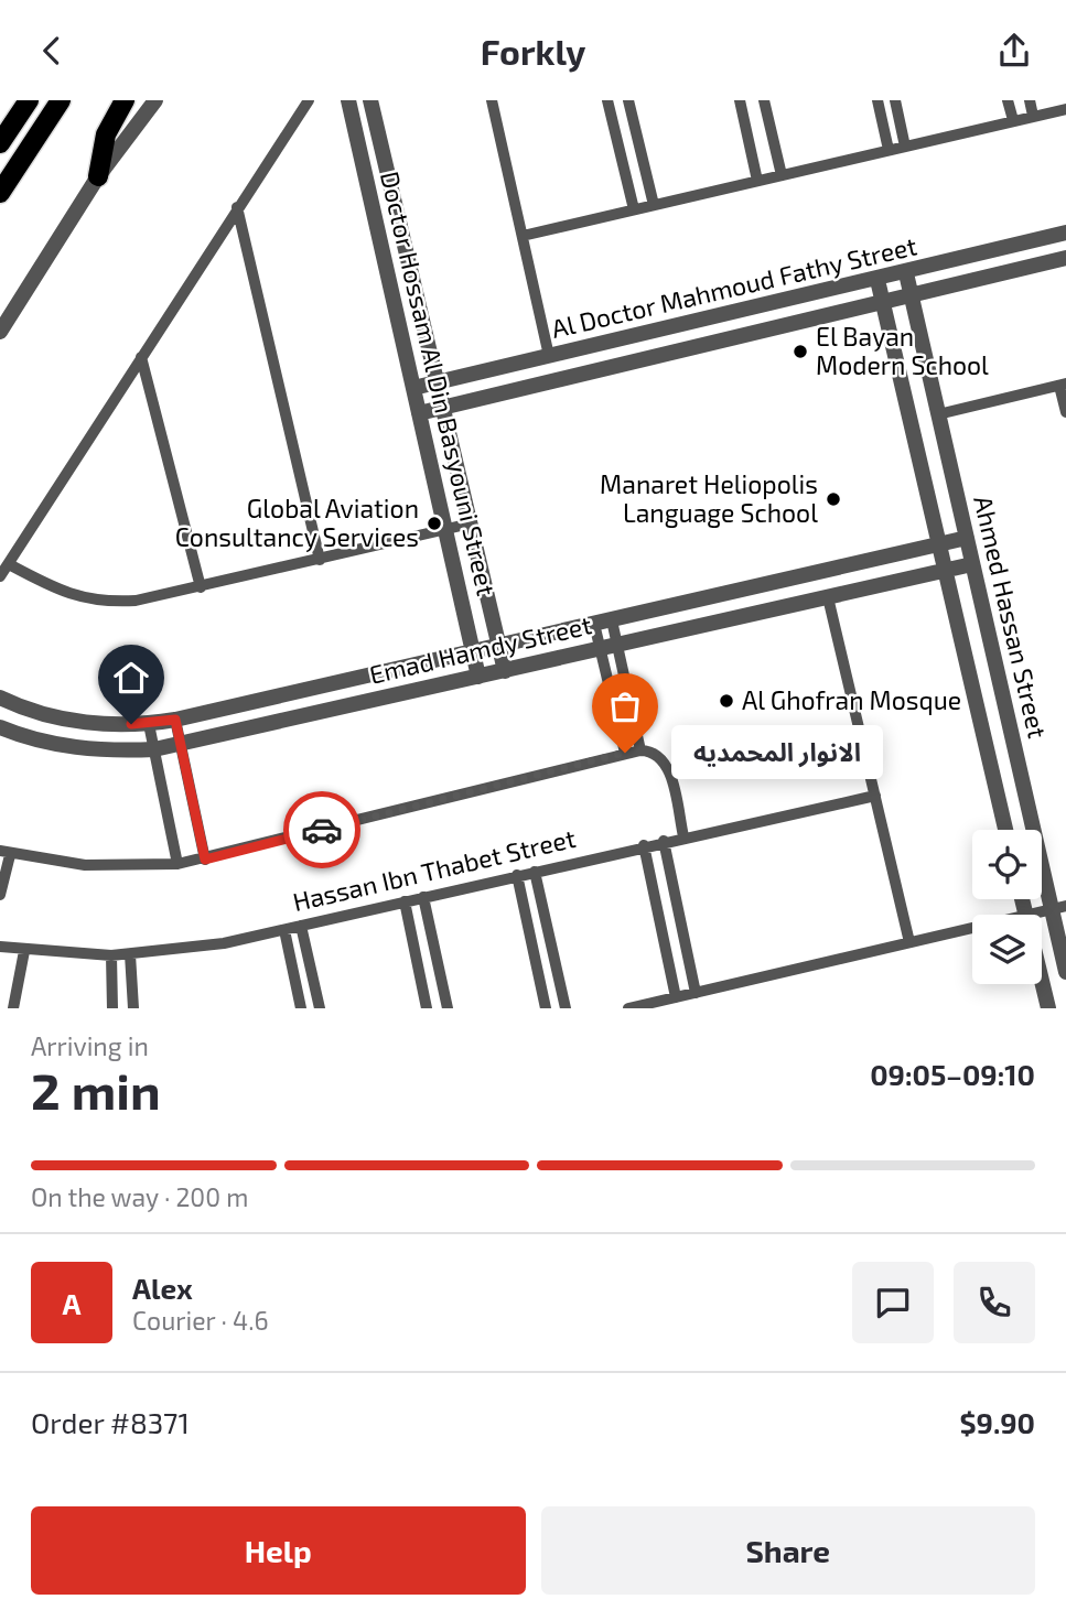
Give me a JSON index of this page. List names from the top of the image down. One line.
{"streets":{"street":["Al Doctor Mahmoud Fathy Street","Doctor Hossam Al Din Basyouni Street","Ahmed Hassan Street","Emad Hamdy Street","Hassan Ibn Thabet Street"]},"crossings":[["Al Doctor Mahmoud Fathy Street","Doctor Hossam Al Din Basyouni Street"],["Al Doctor Mahmoud Fathy Street","Ahmed Hassan Street"],["Doctor Hossam Al Din Basyouni Street","Emad Hamdy Street"],["Ahmed Hassan Street","Emad Hamdy Street"]],"places":["El Bayan Modern School","Manaret Heliopolis Language School","Global Aviation Consultancy Services","Al Ghofran Mosque","الانوار المحمديه"],"page":{"header":"Forkly","bubble":"الانوار المحمديه","heading":["2 min","Arriving in","09:05–09:10"],"panel":["Alex","Courier · 4.6","Order #8371","$9.90"],"bar":"On the way · 200 m","round":"A","buttons":["Help","Share"]}}
